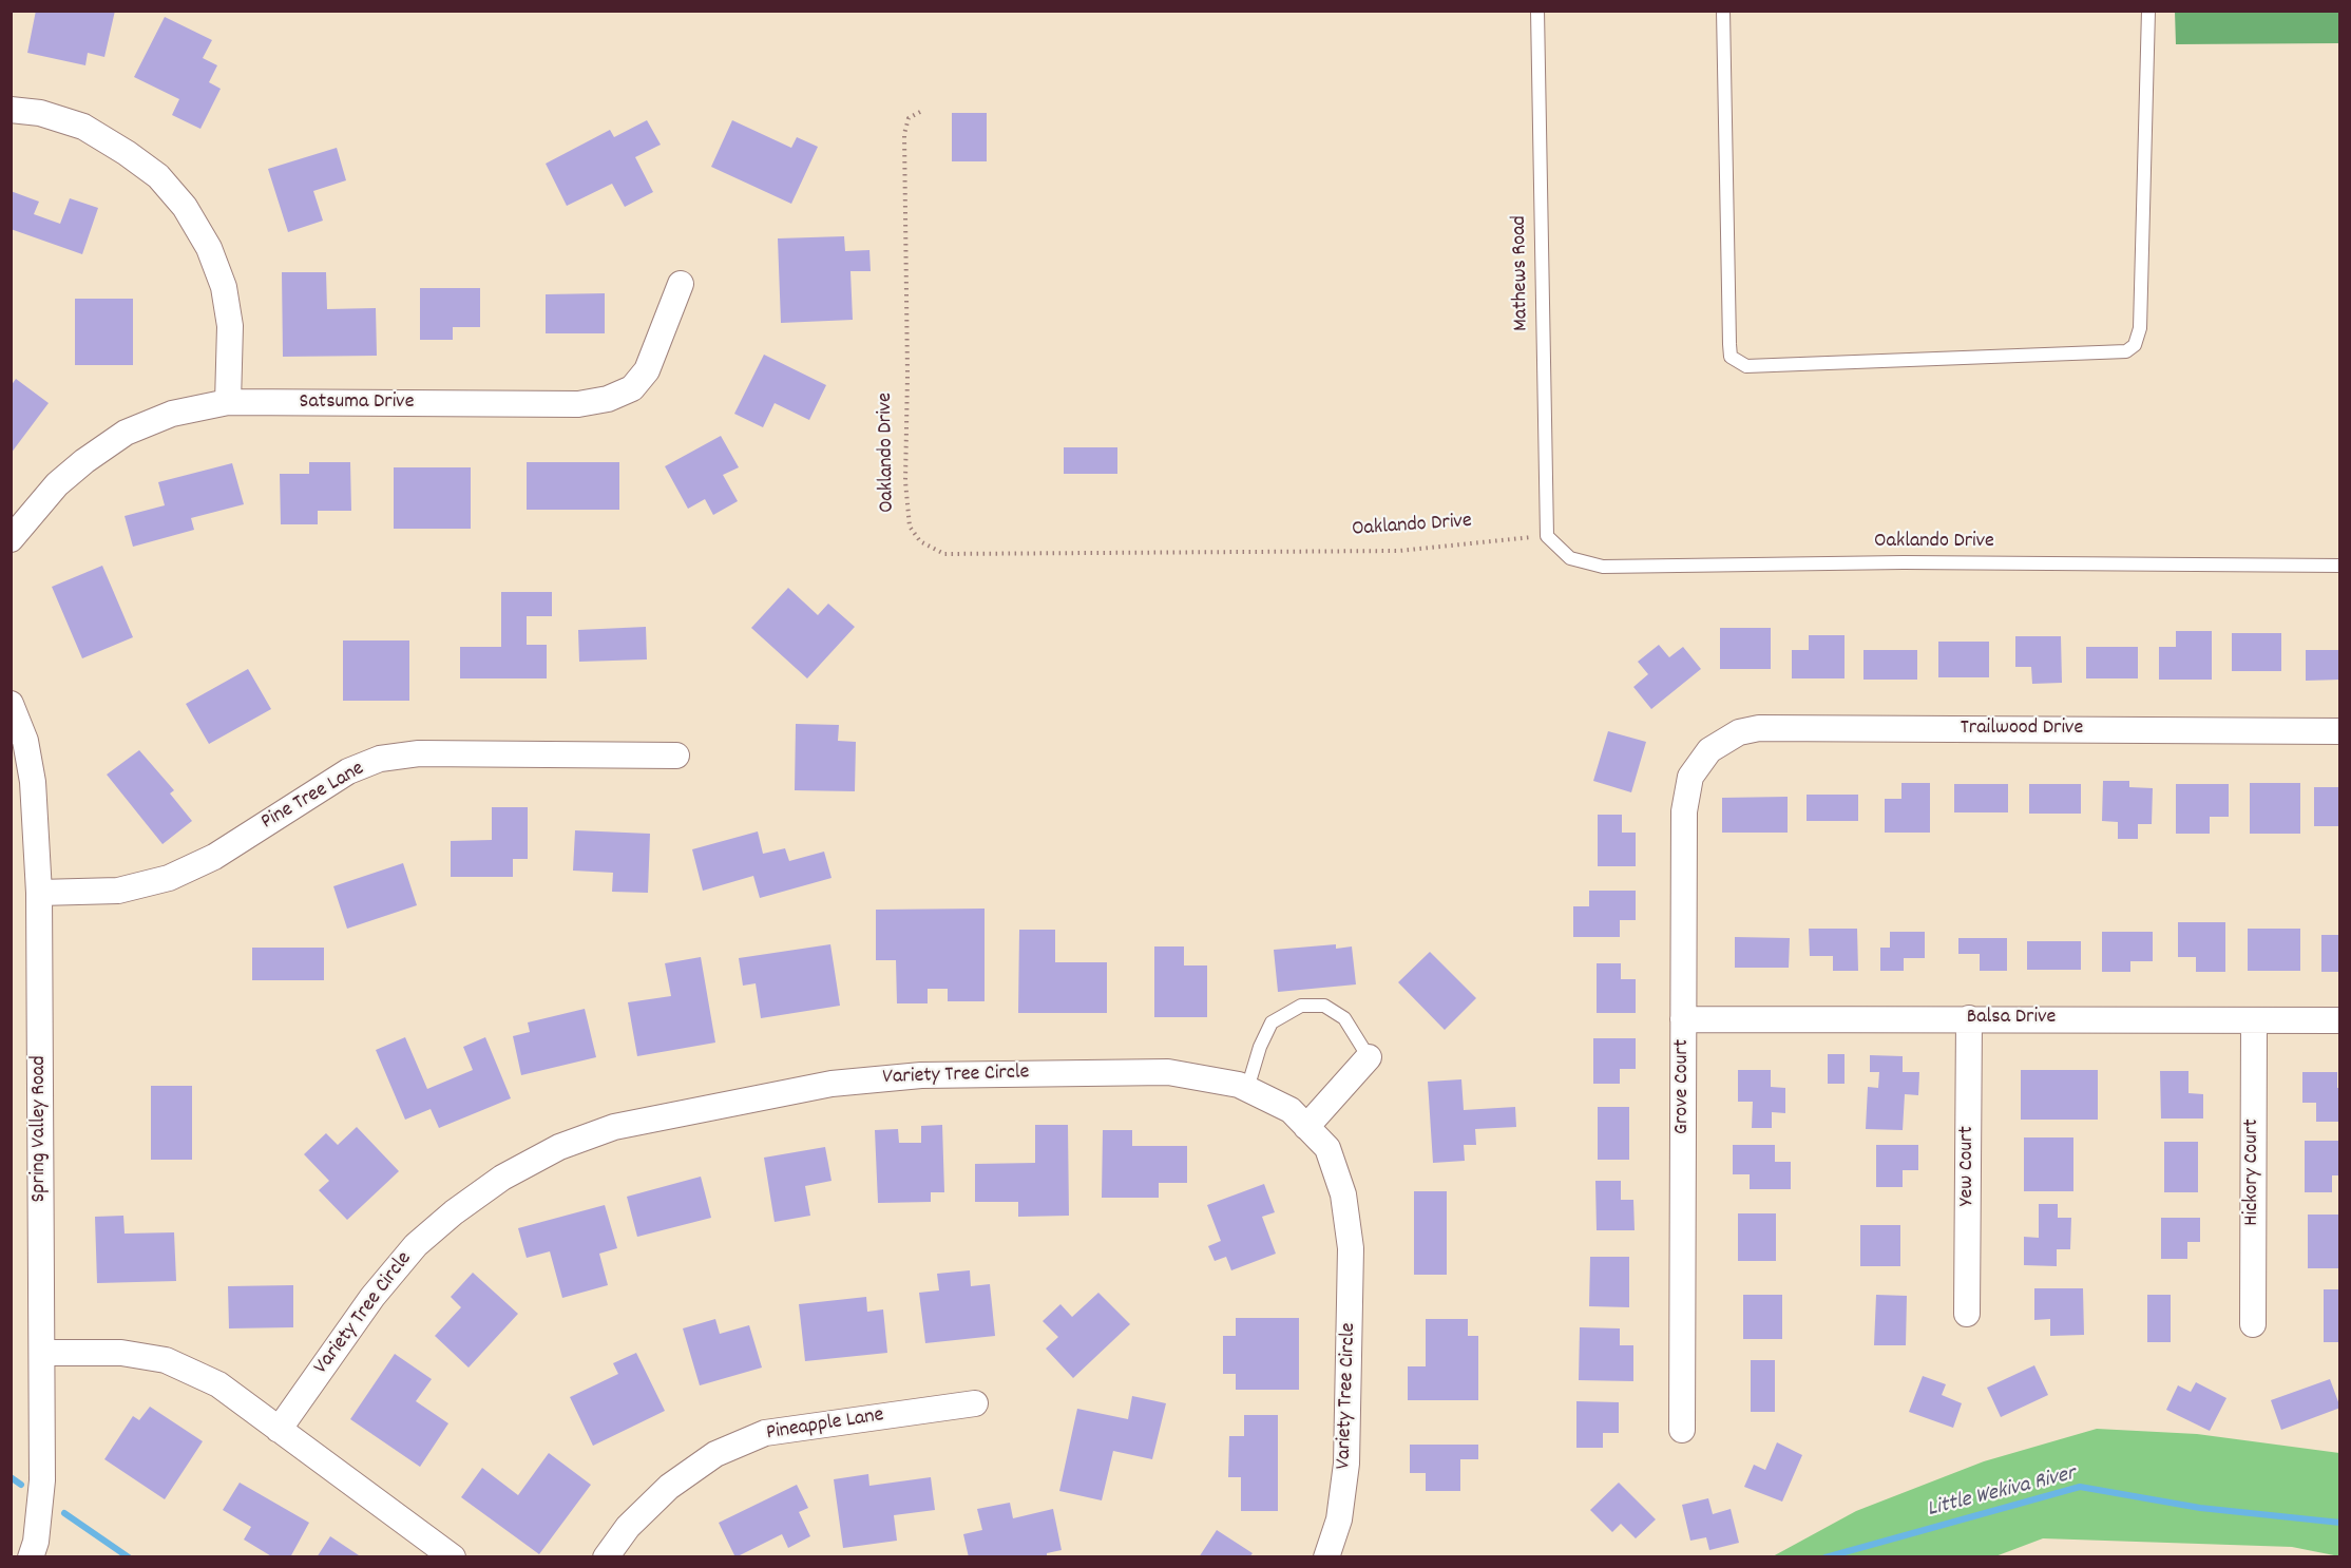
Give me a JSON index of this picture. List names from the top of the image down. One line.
{"streets":{"street":["Satsuma Drive","Trailwood Drive","Pine Tree Lane","Balsa Drive","Variety Tree Circle","Grove Court","Spring Valley Road","Yew Court","Hickory Court","Pineapple Lane"],"lane":["Mathews Road","Oaklando Drive"]},"crossings":[["Mathews Road","Oaklando Drive"],["Trailwood Drive","Grove Court"],["Pine Tree Lane","Spring Valley Road"],["Balsa Drive","Grove Court"],["Balsa Drive","Yew Court"],["Balsa Drive","Hickory Court"]],"water":["Little Wekiva River"]}
